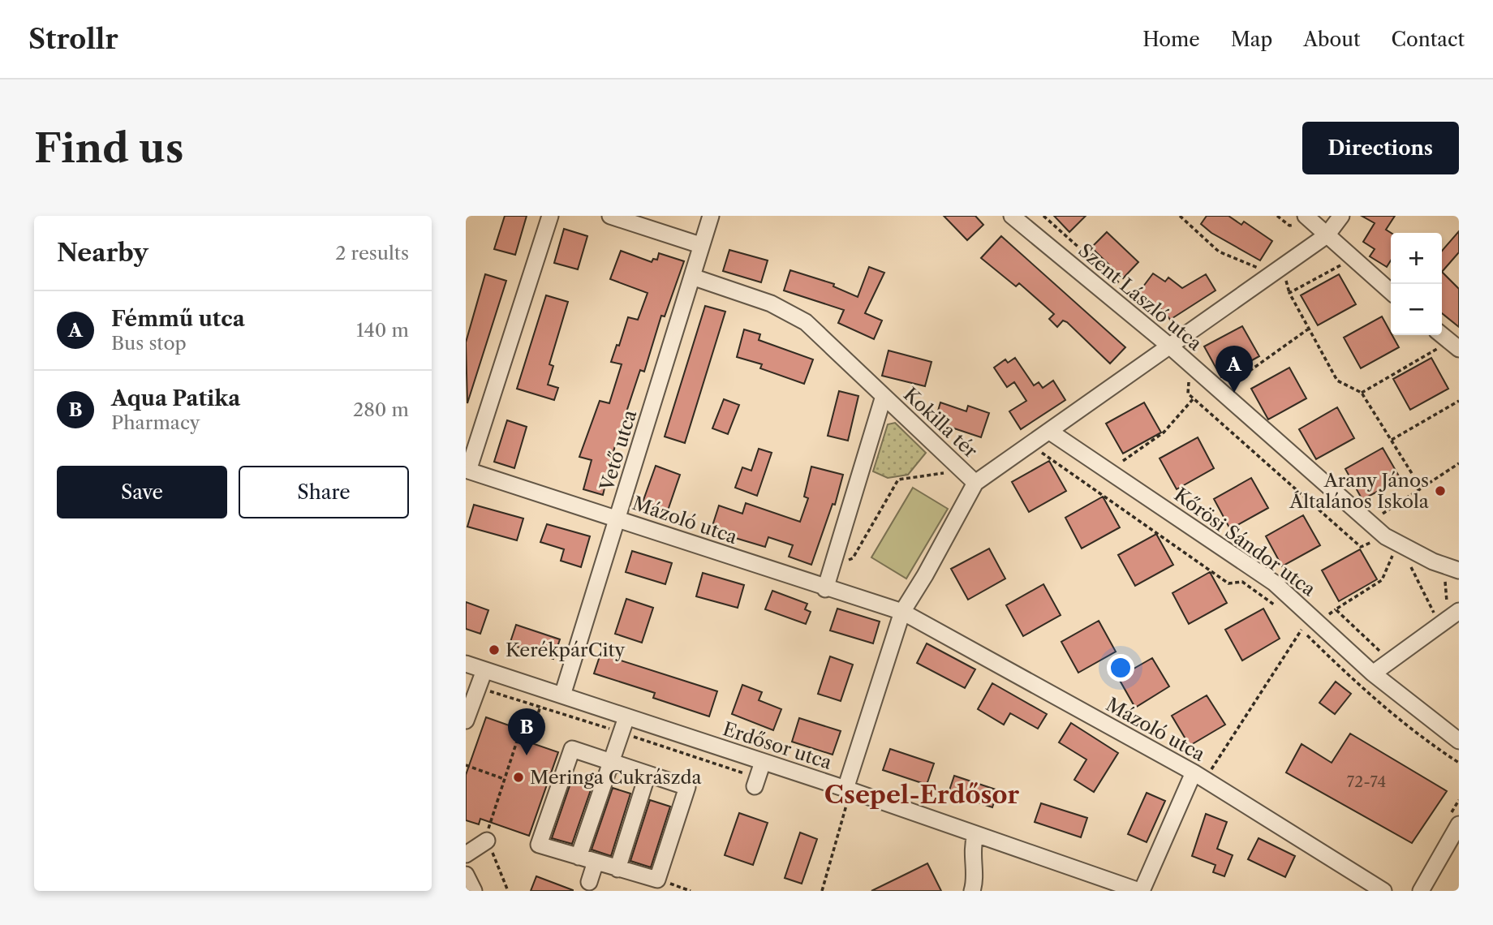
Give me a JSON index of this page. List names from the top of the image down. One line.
{"streets":{"street":["Szent László utca","Kokilla tér","Vető utca","Mázoló utca","Kőrösi Sándor utca","Erdősor utca"]},"crossings":[["Kokilla tér","Mázoló utca"],["Kokilla tér","Erdősor utca"],["Vető utca","Mázoló utca"],["Vető utca","Erdősor utca"]],"districts":["Csepel-Erdősor"],"places":["Arany János Általános Iskola","KerékpárCity","Meringa Cukrászda"],"house_numbers":["72-74"],"page":{"header":"Strollr","nav":["Home","Map","About","Contact"],"buttons":["Directions",["Save","Share"]],"title":"Find us","heading":["Nearby","2 results"],"map_buttons":["+","−"],"list":[{"mark":"A","name":"Fémmű utca","note":"Bus stop","value":"140 m"},{"mark":"B","name":"Aqua Patika","note":"Pharmacy","value":"280 m"}],"pins":["A","B"]}}
